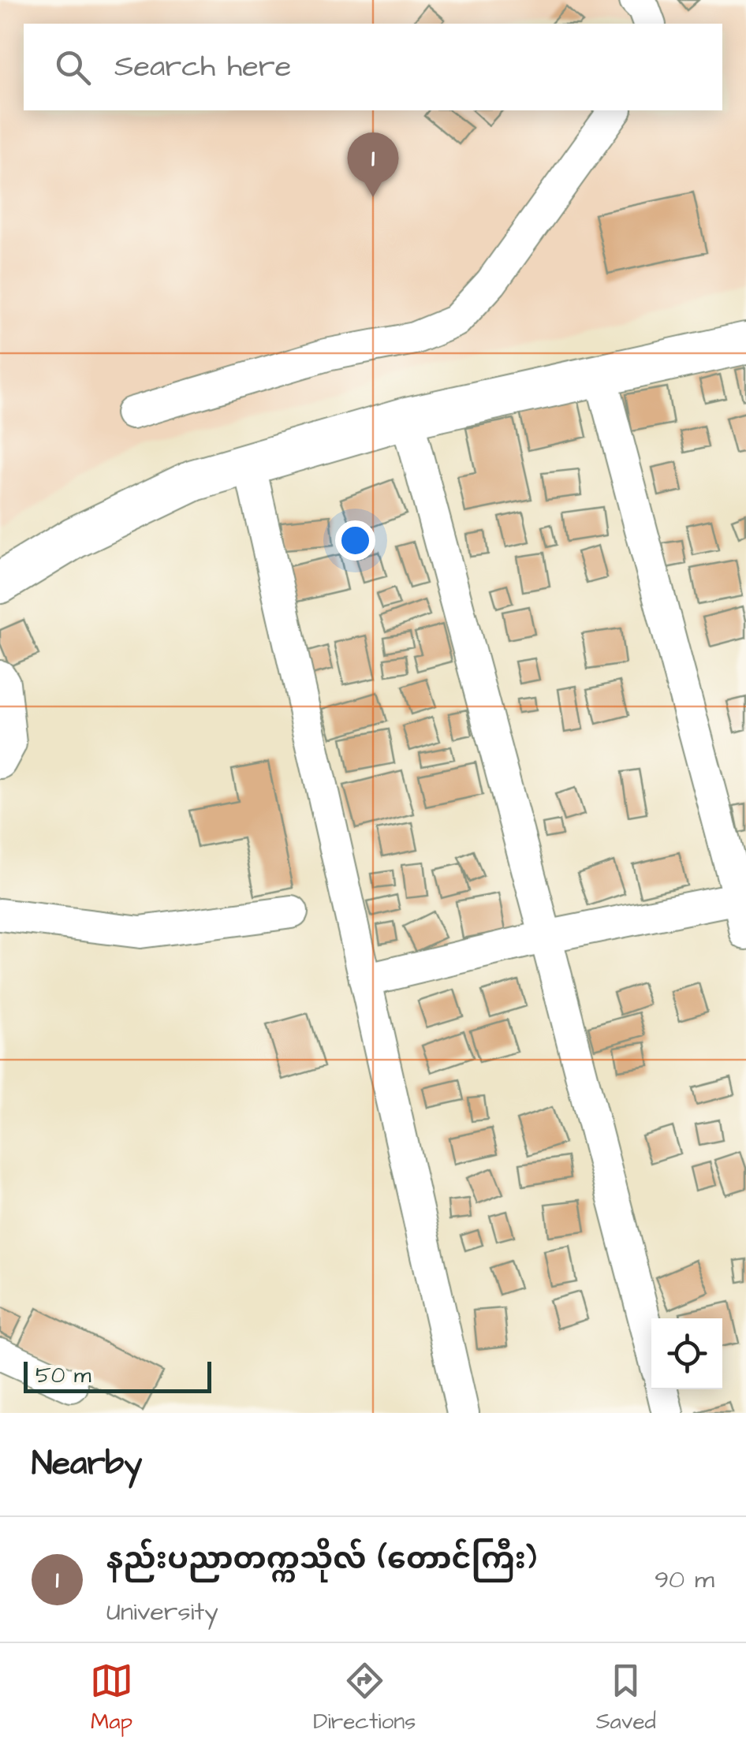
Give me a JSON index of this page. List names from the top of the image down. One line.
{"scale_bar":"50 m","page":{"search":"Search here","pins":"1","scale":"50 m","heading":"Nearby","list":[{"mark":"1","name":"နည်းပညာတက္ကသိုလ် (တောင်ကြီး)","note":"University","value":"90 m"}],"nav":["Map","Directions","Saved"]}}
